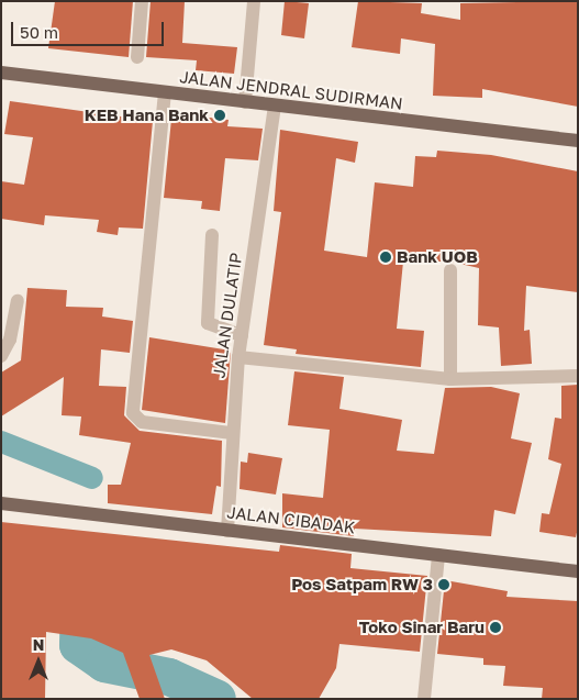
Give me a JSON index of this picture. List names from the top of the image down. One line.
{"streets":{"main road":["JALAN JENDRAL SUDIRMAN","JALAN CIBADAK"],"street":["JALAN DULATIP"]},"crossings":[["JALAN JENDRAL SUDIRMAN","JALAN DULATIP"],["JALAN DULATIP","JALAN CIBADAK"]],"places":["KEB Hana Bank","Bank UOB","Pos Satpam RW 3","Toko Sinar Baru"],"scale_bar":"50 m","north":"top"}
